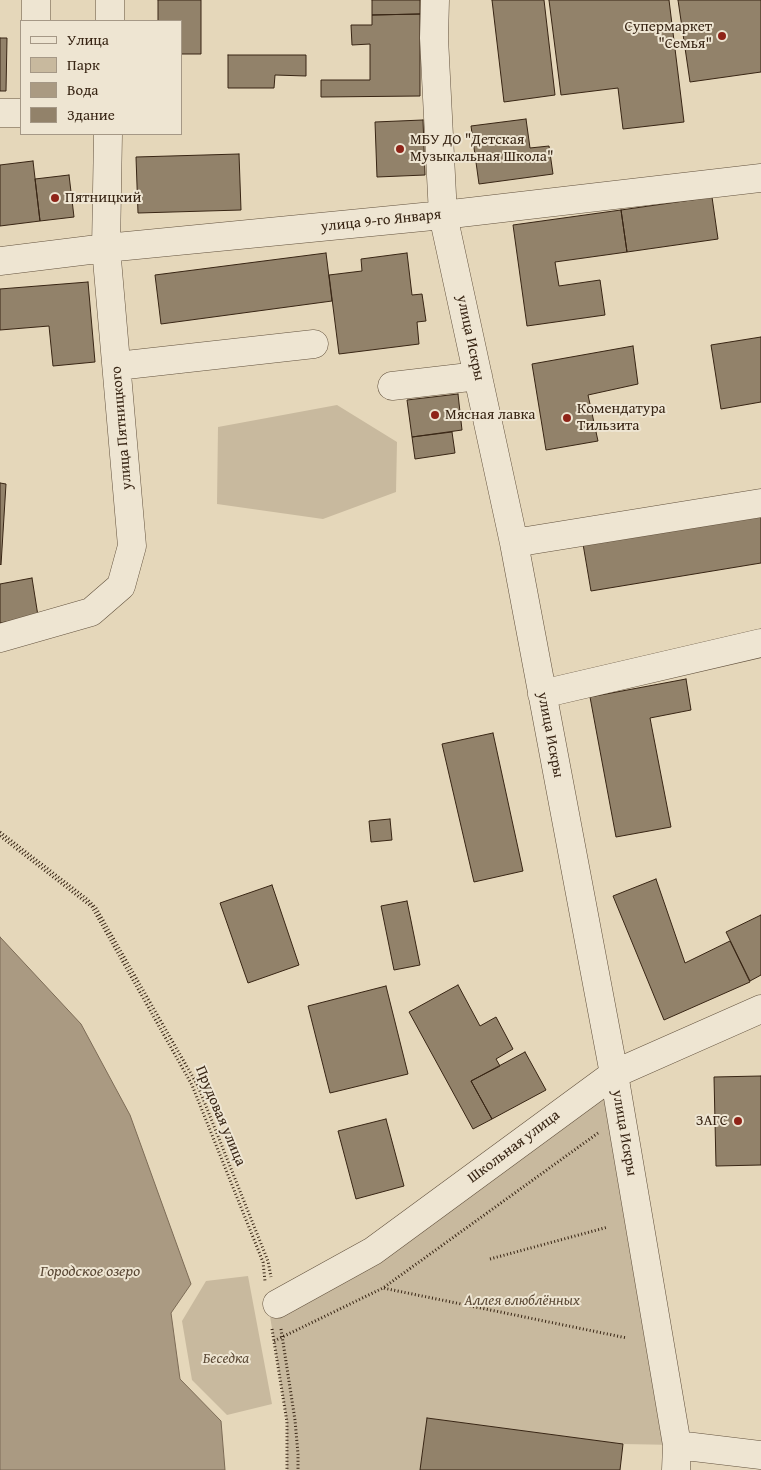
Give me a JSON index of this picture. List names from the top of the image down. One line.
{"streets":{"street":["улица 9-го Января","улица Искры","улица Пятницкого","Школьная улица"],"path":["Прудовая улица"]},"crossings":[["улица 9-го Января","улица Искры"],["улица 9-го Января","улица Пятницкого"],["улица Искры","Школьная улица"],["Прудовая улица","Школьная улица"]],"water":["Городское озеро"],"parks":["Аллея влюблённых","Беседка"],"places":["Супермаркет \"Семья\"","МБУ ДО \"Детская Музыкальная Школа\"","Пятницкий","Мясная лавка","Комендатура Тильзита","ЗАГС"],"legend":["Улица","Парк","Вода","Здание"]}
